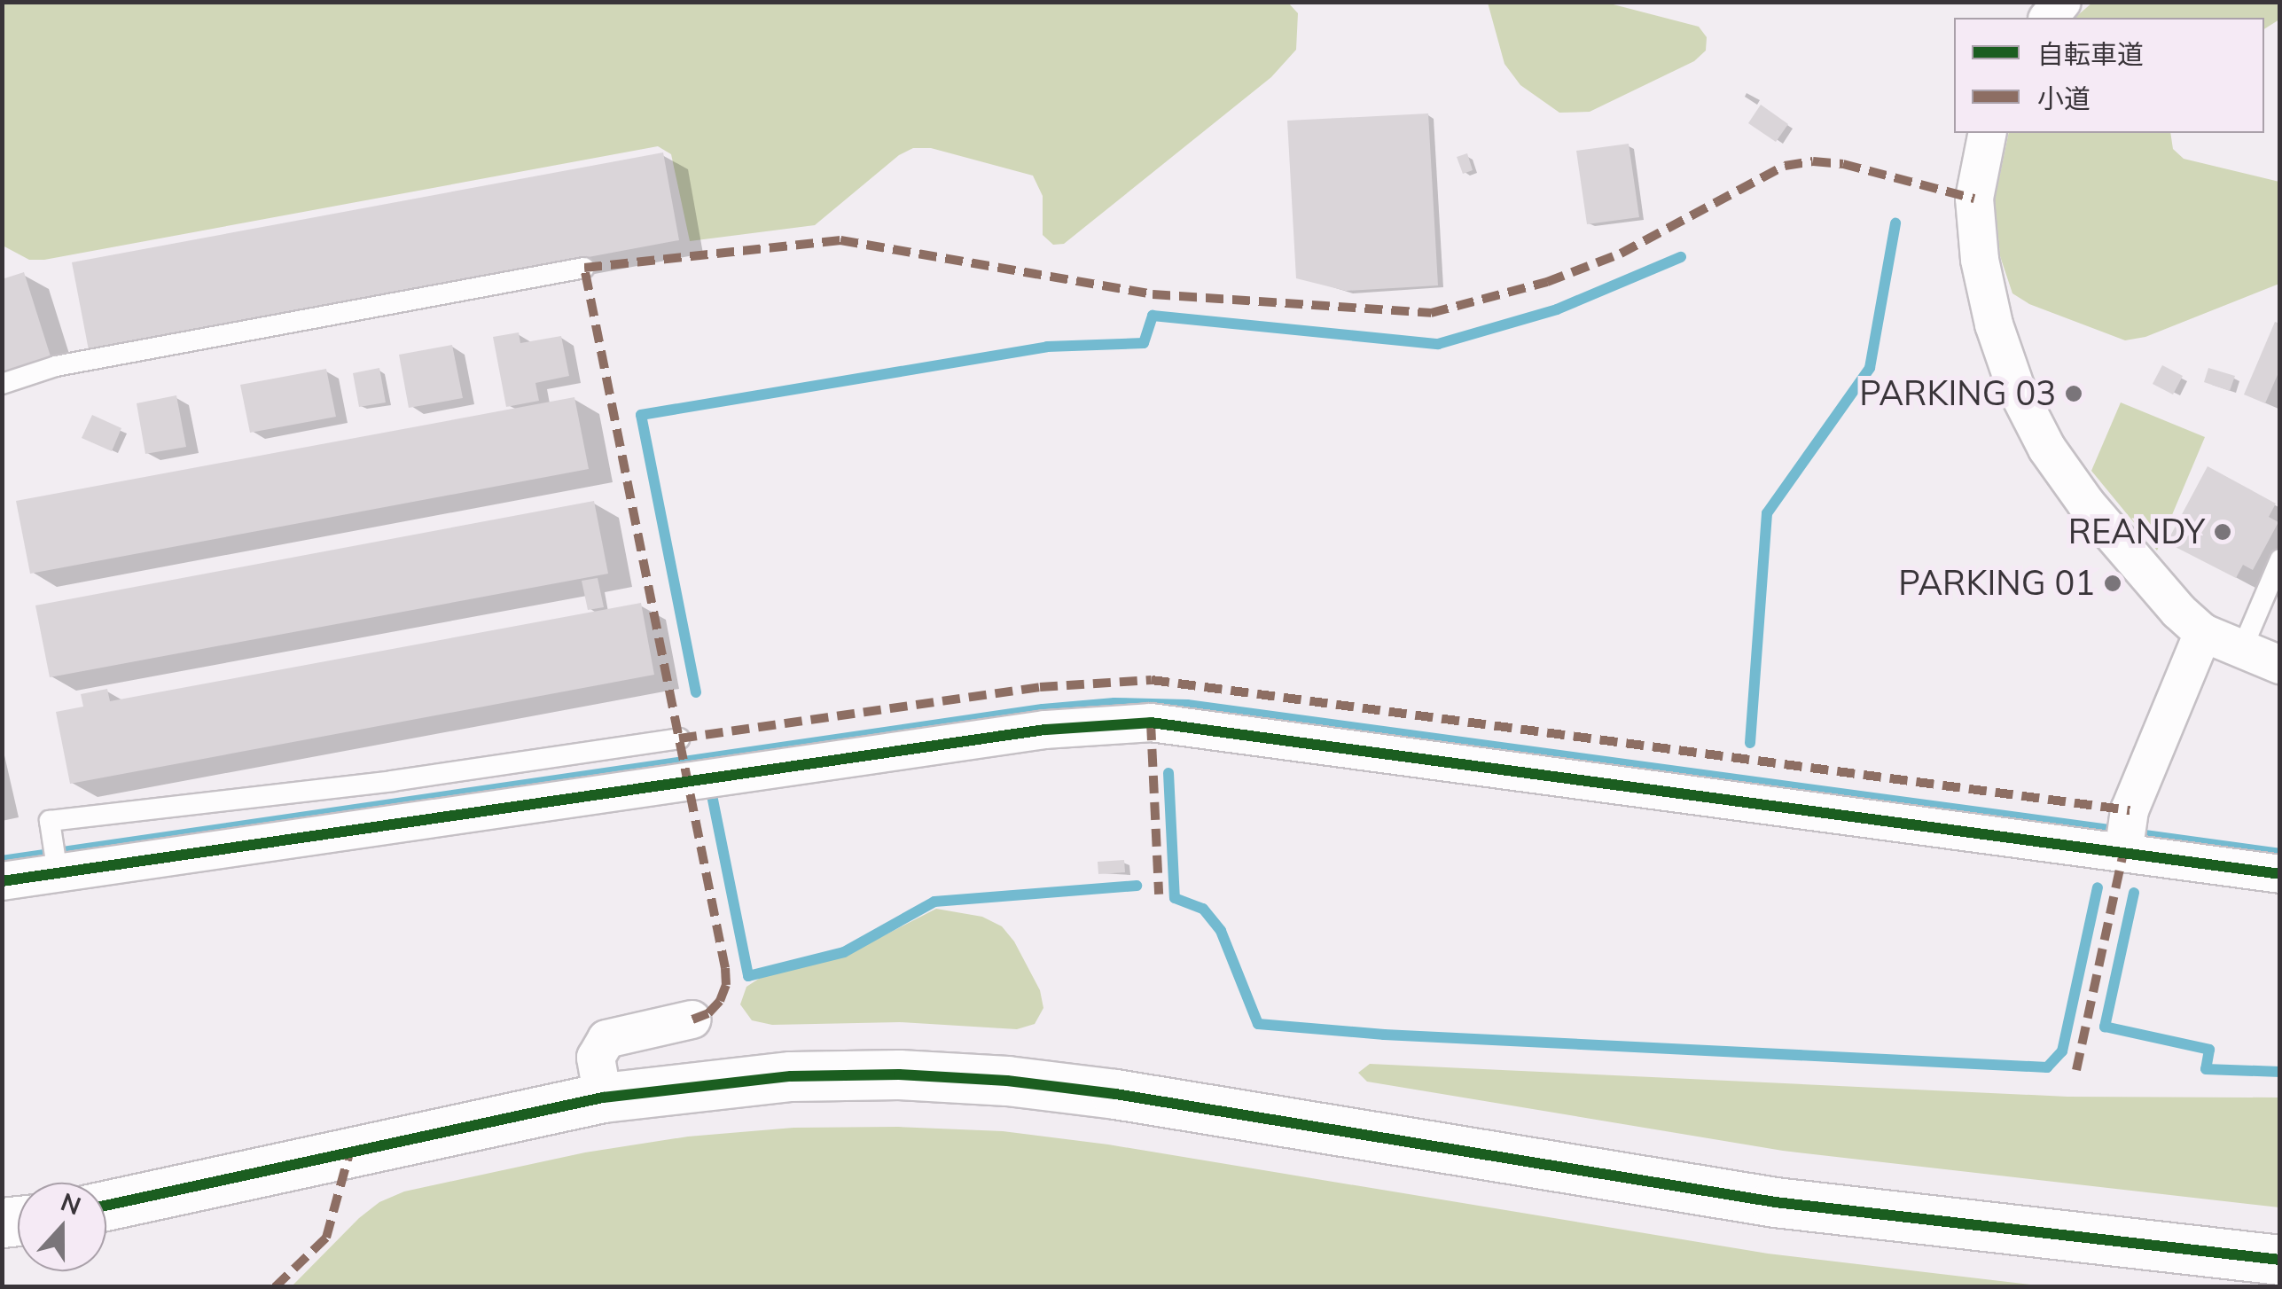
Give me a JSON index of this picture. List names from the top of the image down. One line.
{"places":["PARKING 03","REANDY","PARKING 01"],"legend":["自転車道","小道"],"north":"top"}
